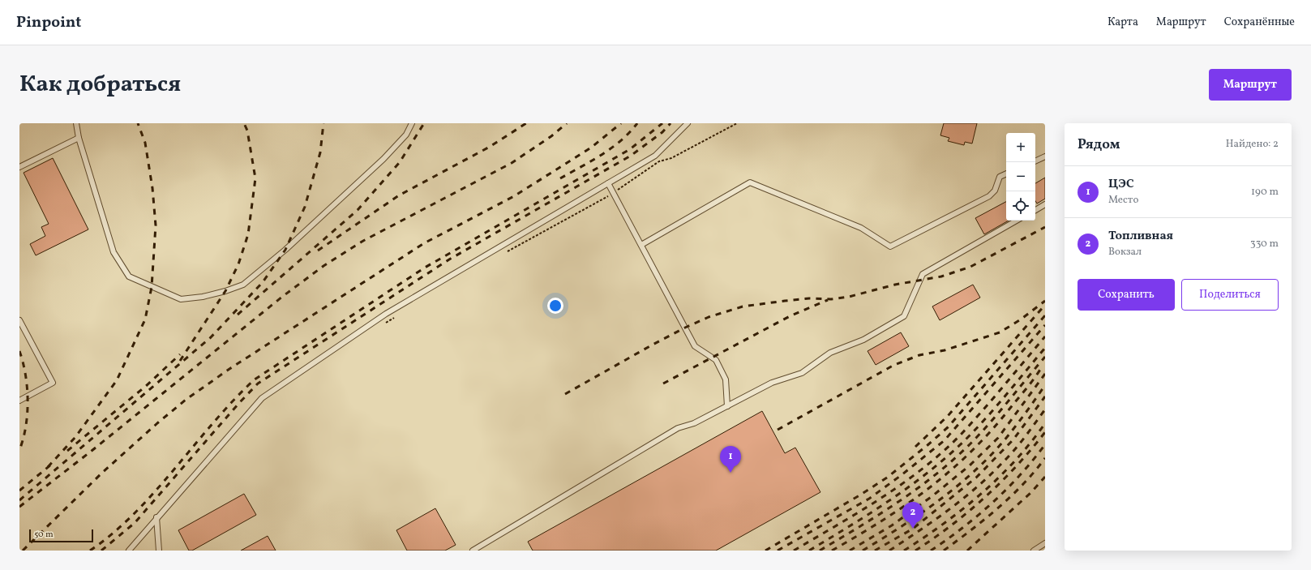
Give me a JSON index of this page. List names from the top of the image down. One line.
{"scale_bar":"50 m","page":{"header":"Pinpoint","nav":["Карта","Маршрут","Сохранённые"],"title":"Как добраться","buttons":["Маршрут",["Сохранить","Поделиться"]],"heading":["Рядом","Найдено: 2"],"map_buttons":["+","−"],"list":[{"mark":"1","name":"ЦЭС","note":"Место","value":"190 m"},{"mark":"2","name":"Топливная","note":"Вокзал","value":"330 m"}],"pins":["1","2"],"scale":"50 m"}}
